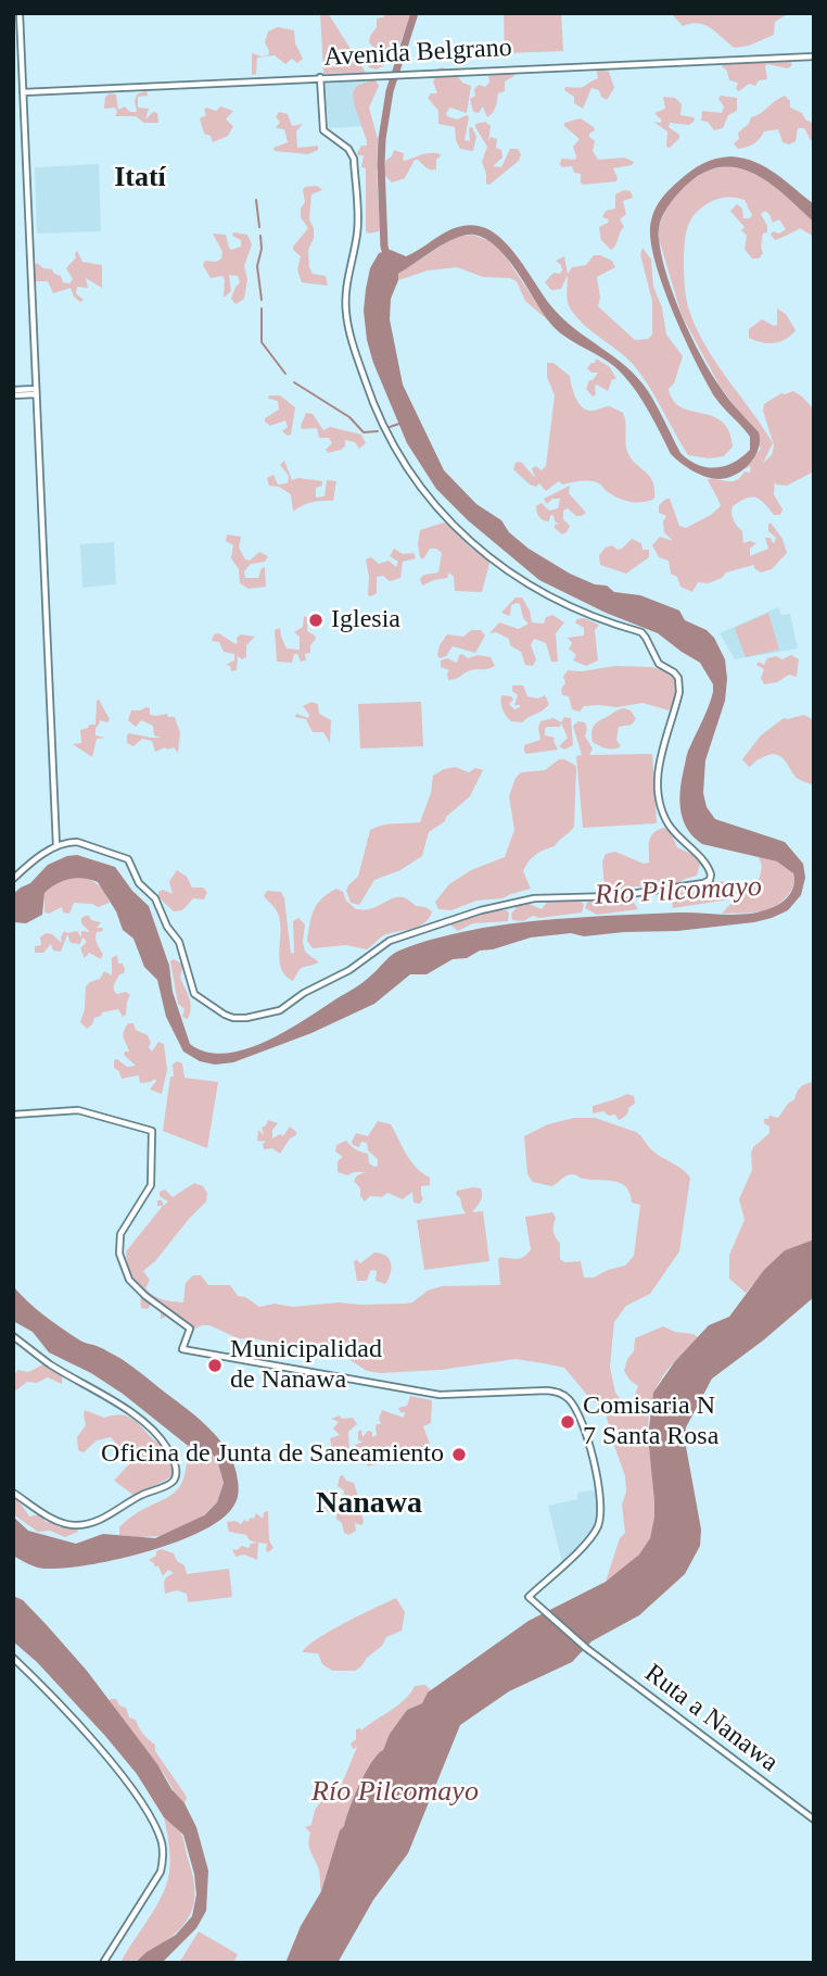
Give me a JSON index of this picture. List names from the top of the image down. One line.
{"streets":{"street":["Avenida Belgrano","Ruta a Nanawa"]},"districts":["Itatí","Nanawa"],"water":["Río Pilcomayo"],"places":["Iglesia","Municipalidad de Nanawa","Comisaria N 7 Santa Rosa","Oficina de Junta de Saneamiento"]}
